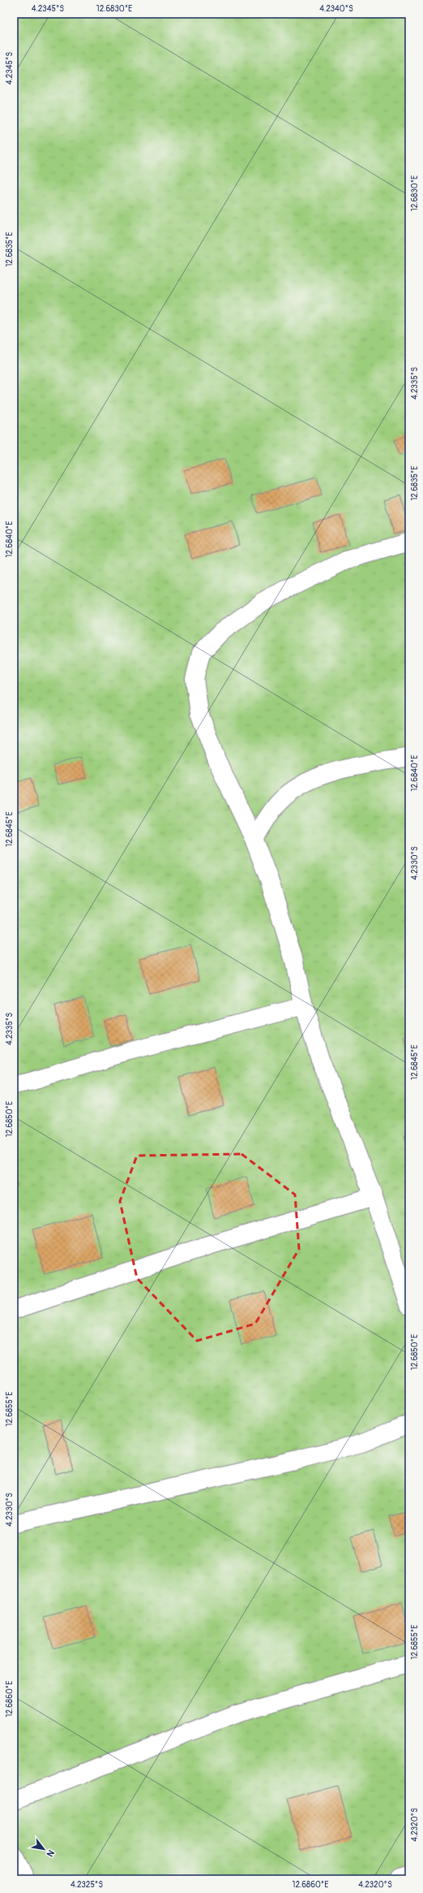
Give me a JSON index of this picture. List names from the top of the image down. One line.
{"north":"bottom right","coordinates":["4.2345°S","12.6830°E","4.2340°S","12.6835°E","4.2335°S","12.6840°E","12.6845°E","4.2330°S","12.6850°E","12.6855°E","12.6860°E","4.2320°S","4.2325°S"]}
